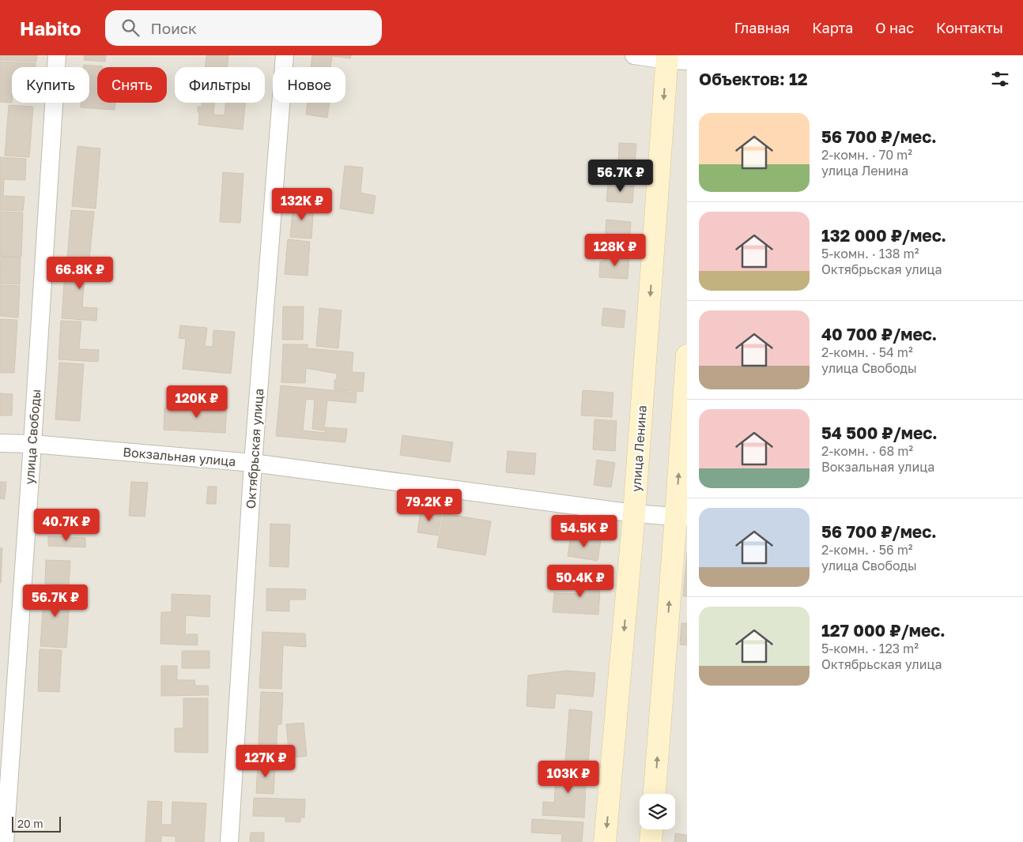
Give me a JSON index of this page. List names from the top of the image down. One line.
{"streets":{"street":["улица Свободы","Октябрьская улица","улица Ленина","Вокзальная улица"]},"crossings":[["улица Свободы","Вокзальная улица"],["Октябрьская улица","Вокзальная улица"],["улица Ленина","Вокзальная улица"]],"scale_bar":"20 m","page":{"header":"Habito","search":"Поиск","nav":["Главная","Карта","О нас","Контакты"],"heading":"Объектов: 12","chip":["Купить","Снять","Фильтры","Новое"],"list":[{"name":"56 700 ₽/мес.","note":"2-комн. · 70 m² · улица Ленина"},{"name":"132 000 ₽/мес.","note":"5-комн. · 138 m² · Октябрьская улица"},{"name":"40 700 ₽/мес.","note":"2-комн. · 54 m² · улица Свободы"},{"name":"54 500 ₽/мес.","note":"2-комн. · 68 m² · Вокзальная улица"},{"name":"56 700 ₽/мес.","note":"2-комн. · 56 m² · улица Свободы"},{"name":"127 000 ₽/мес.","note":"5-комн. · 123 m² · Октябрьская улица"}],"price":["56.7K ₽","132K ₽","128K ₽","66.8K ₽","120K ₽","79.2K ₽","40.7K ₽","54.5K ₽","50.4K ₽","56.7K ₽","127K ₽","103K ₽"],"scale":"20 m"}}
